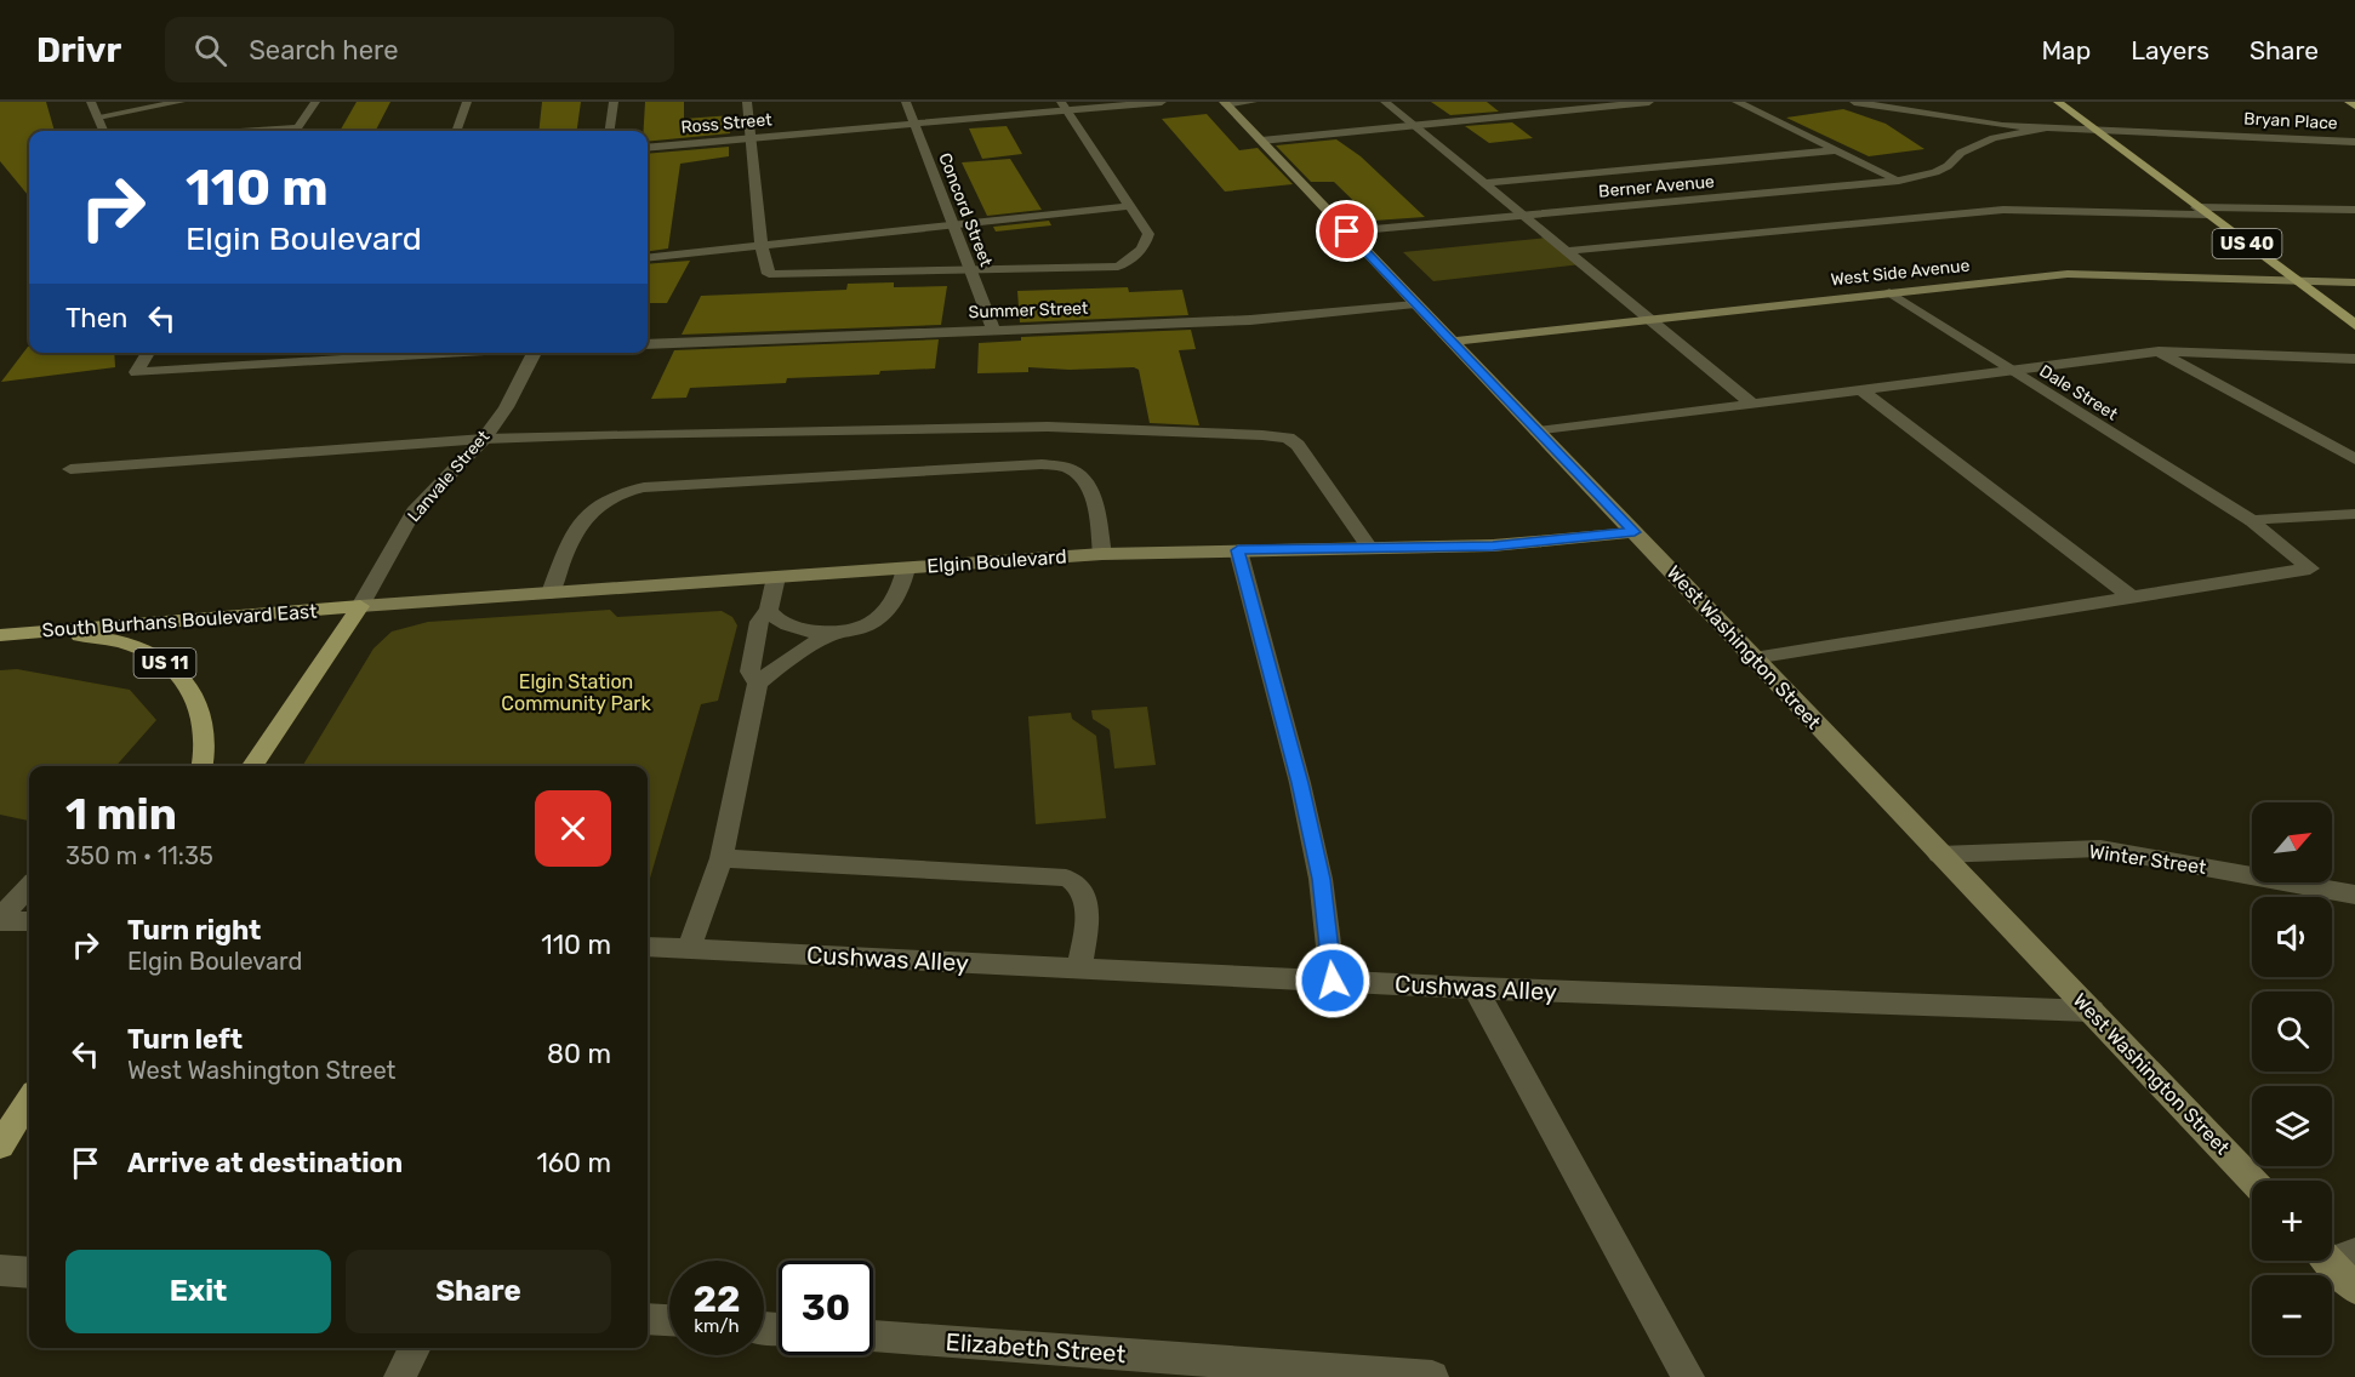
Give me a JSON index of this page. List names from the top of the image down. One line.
{"streets":{"main road":["US 40","South Burhans Boulevard East","US 11"],"street":["Bryan Place","Ross Street","Berner Avenue","Concord Street","West Side Avenue","Summer Street","Dale Street","Lanvale Street","Elgin Boulevard","West Washington Street","Winter Street","Cushwas Alley","Elizabeth Street"]},"crossings":[["Bryan Place","Berner Avenue"],["Bryan Place","US 40"],["Ross Street","Concord Street"],["Berner Avenue","West Washington Street"],["Concord Street","Summer Street"],["US 40","West Side Avenue"],["West Side Avenue","Dale Street"],["West Side Avenue","West Washington Street"],["Summer Street","West Washington Street"],["Lanvale Street","Elgin Boulevard"],["Lanvale Street","South Burhans Boulevard East"],["Elgin Boulevard","South Burhans Boulevard East"],["Elgin Boulevard","West Washington Street"],["South Burhans Boulevard East","US 11"],["West Washington Street","Winter Street"],["West Washington Street","Cushwas Alley"]],"parks":["Elgin Station Community Park"],"north":"top right","page":{"header":"Drivr","search":"Search here","nav":["Map","Layers","Share"],"turn":["110 m","Elgin Boulevard"],"then":"Then","heading":["1 min","350 m · 11:35"],"map_buttons":["+","−"],"list":[{"name":"Turn right","note":"Elgin Boulevard","value":"110 m"},{"name":"Turn left","note":"West Washington Street","value":"80 m"},{"name":"Arrive at destination","value":"160 m"}],"buttons":["Exit","Share"],"speed":"22 km/h","limit":"30"}}
